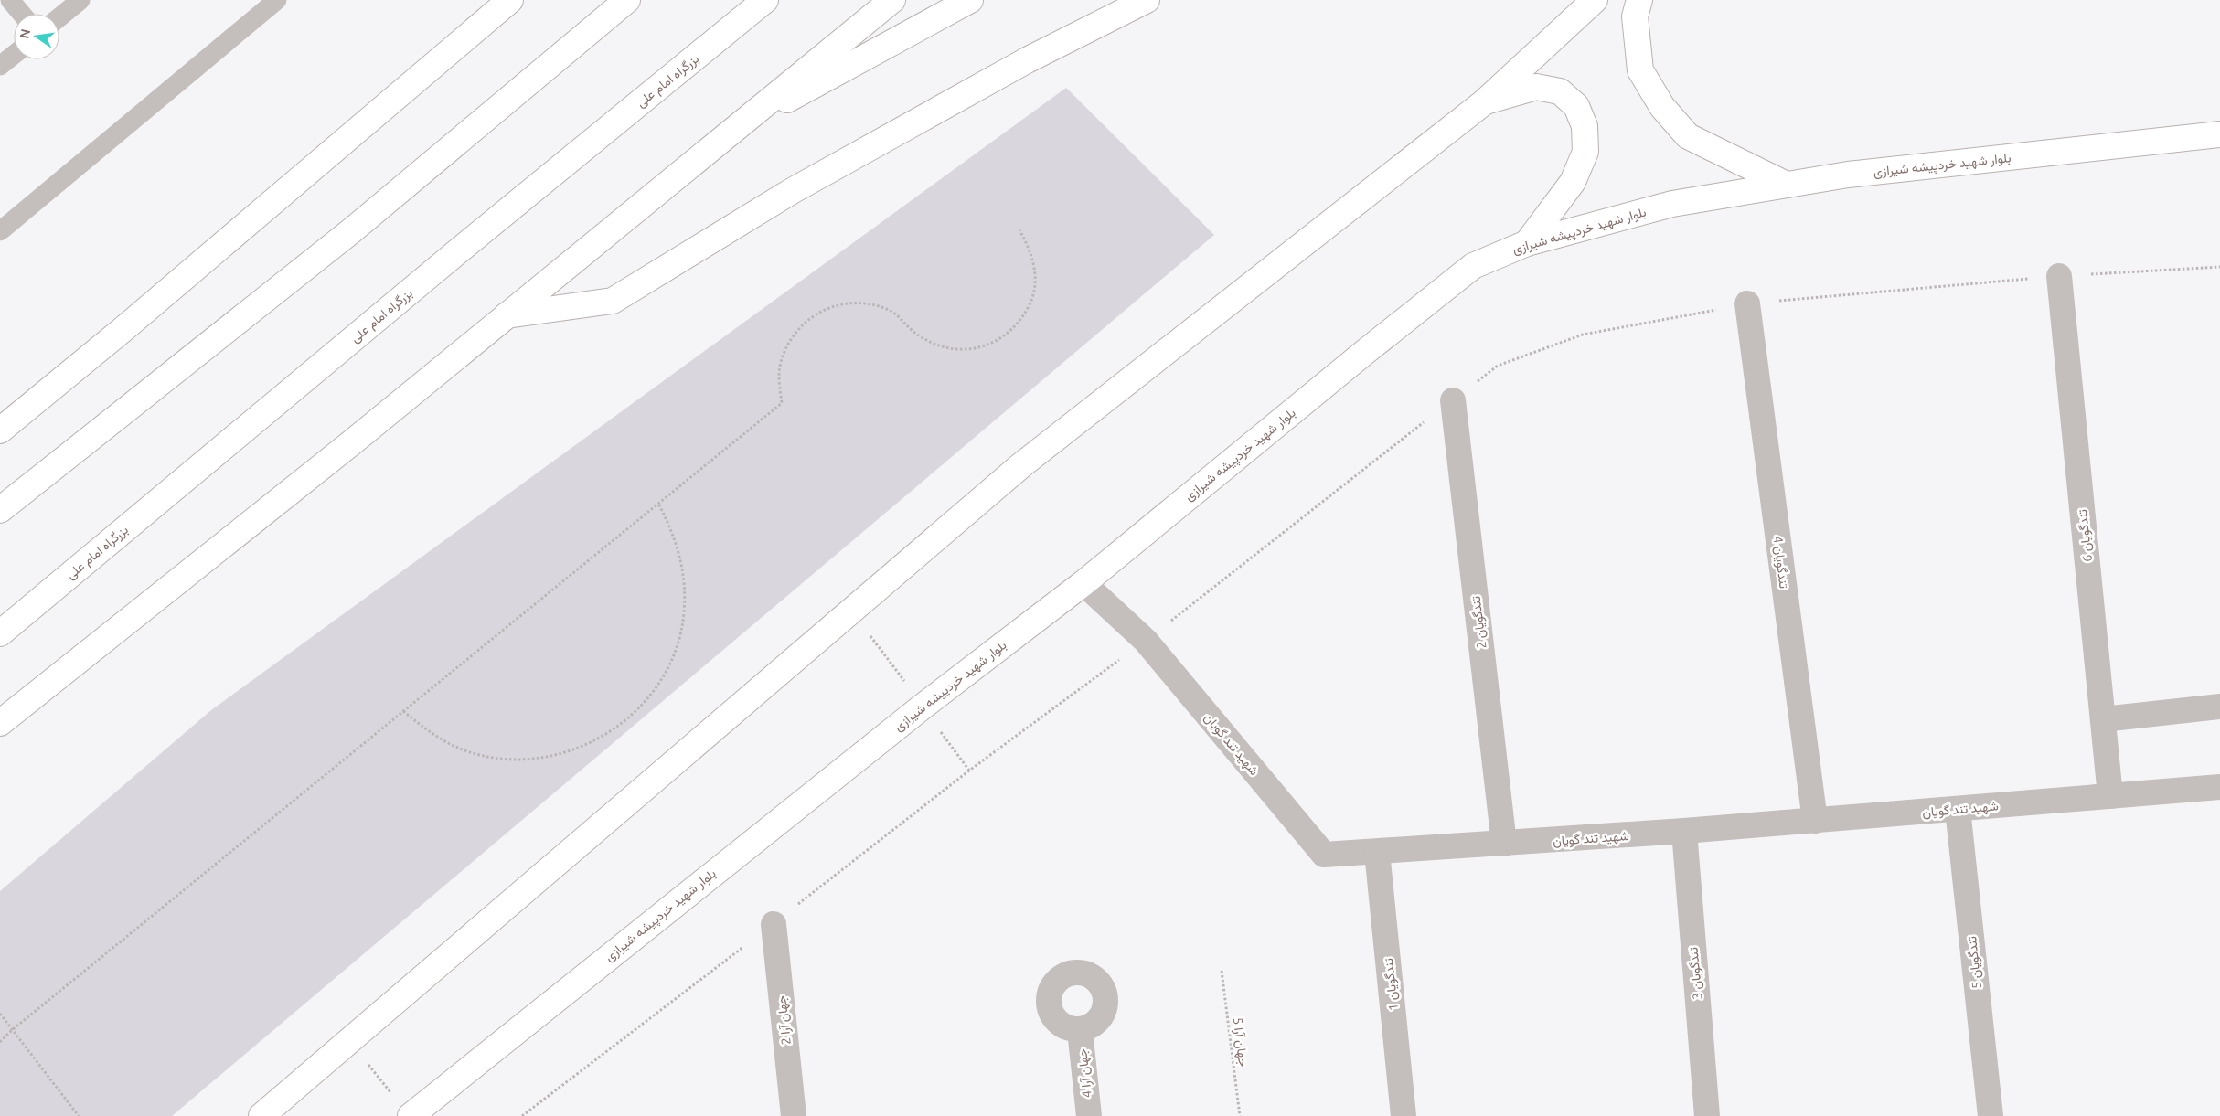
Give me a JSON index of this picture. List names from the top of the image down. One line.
{"streets":{"main road":["بزرگراه امام علی","بلوار شهید خردپیشه شیرازی"],"street":["تندگویان 6","تندگویان 4","تندگویان 2","شهید تند گویان","تندگویان 5","تندگویان 3","تندگویان 1","جهان آرا 2","جهان آرا 4"],"path":["جهان آرا 5"]},"crossings":[["بلوار شهید خردپیشه شیرازی","شهید تند گویان"],["تندگویان 6","شهید تند گویان"],["تندگویان 4","شهید تند گویان"],["تندگویان 2","شهید تند گویان"],["شهید تند گویان","تندگویان 5"],["شهید تند گویان","تندگویان 3"],["شهید تند گویان","تندگویان 1"]],"north":"left"}
